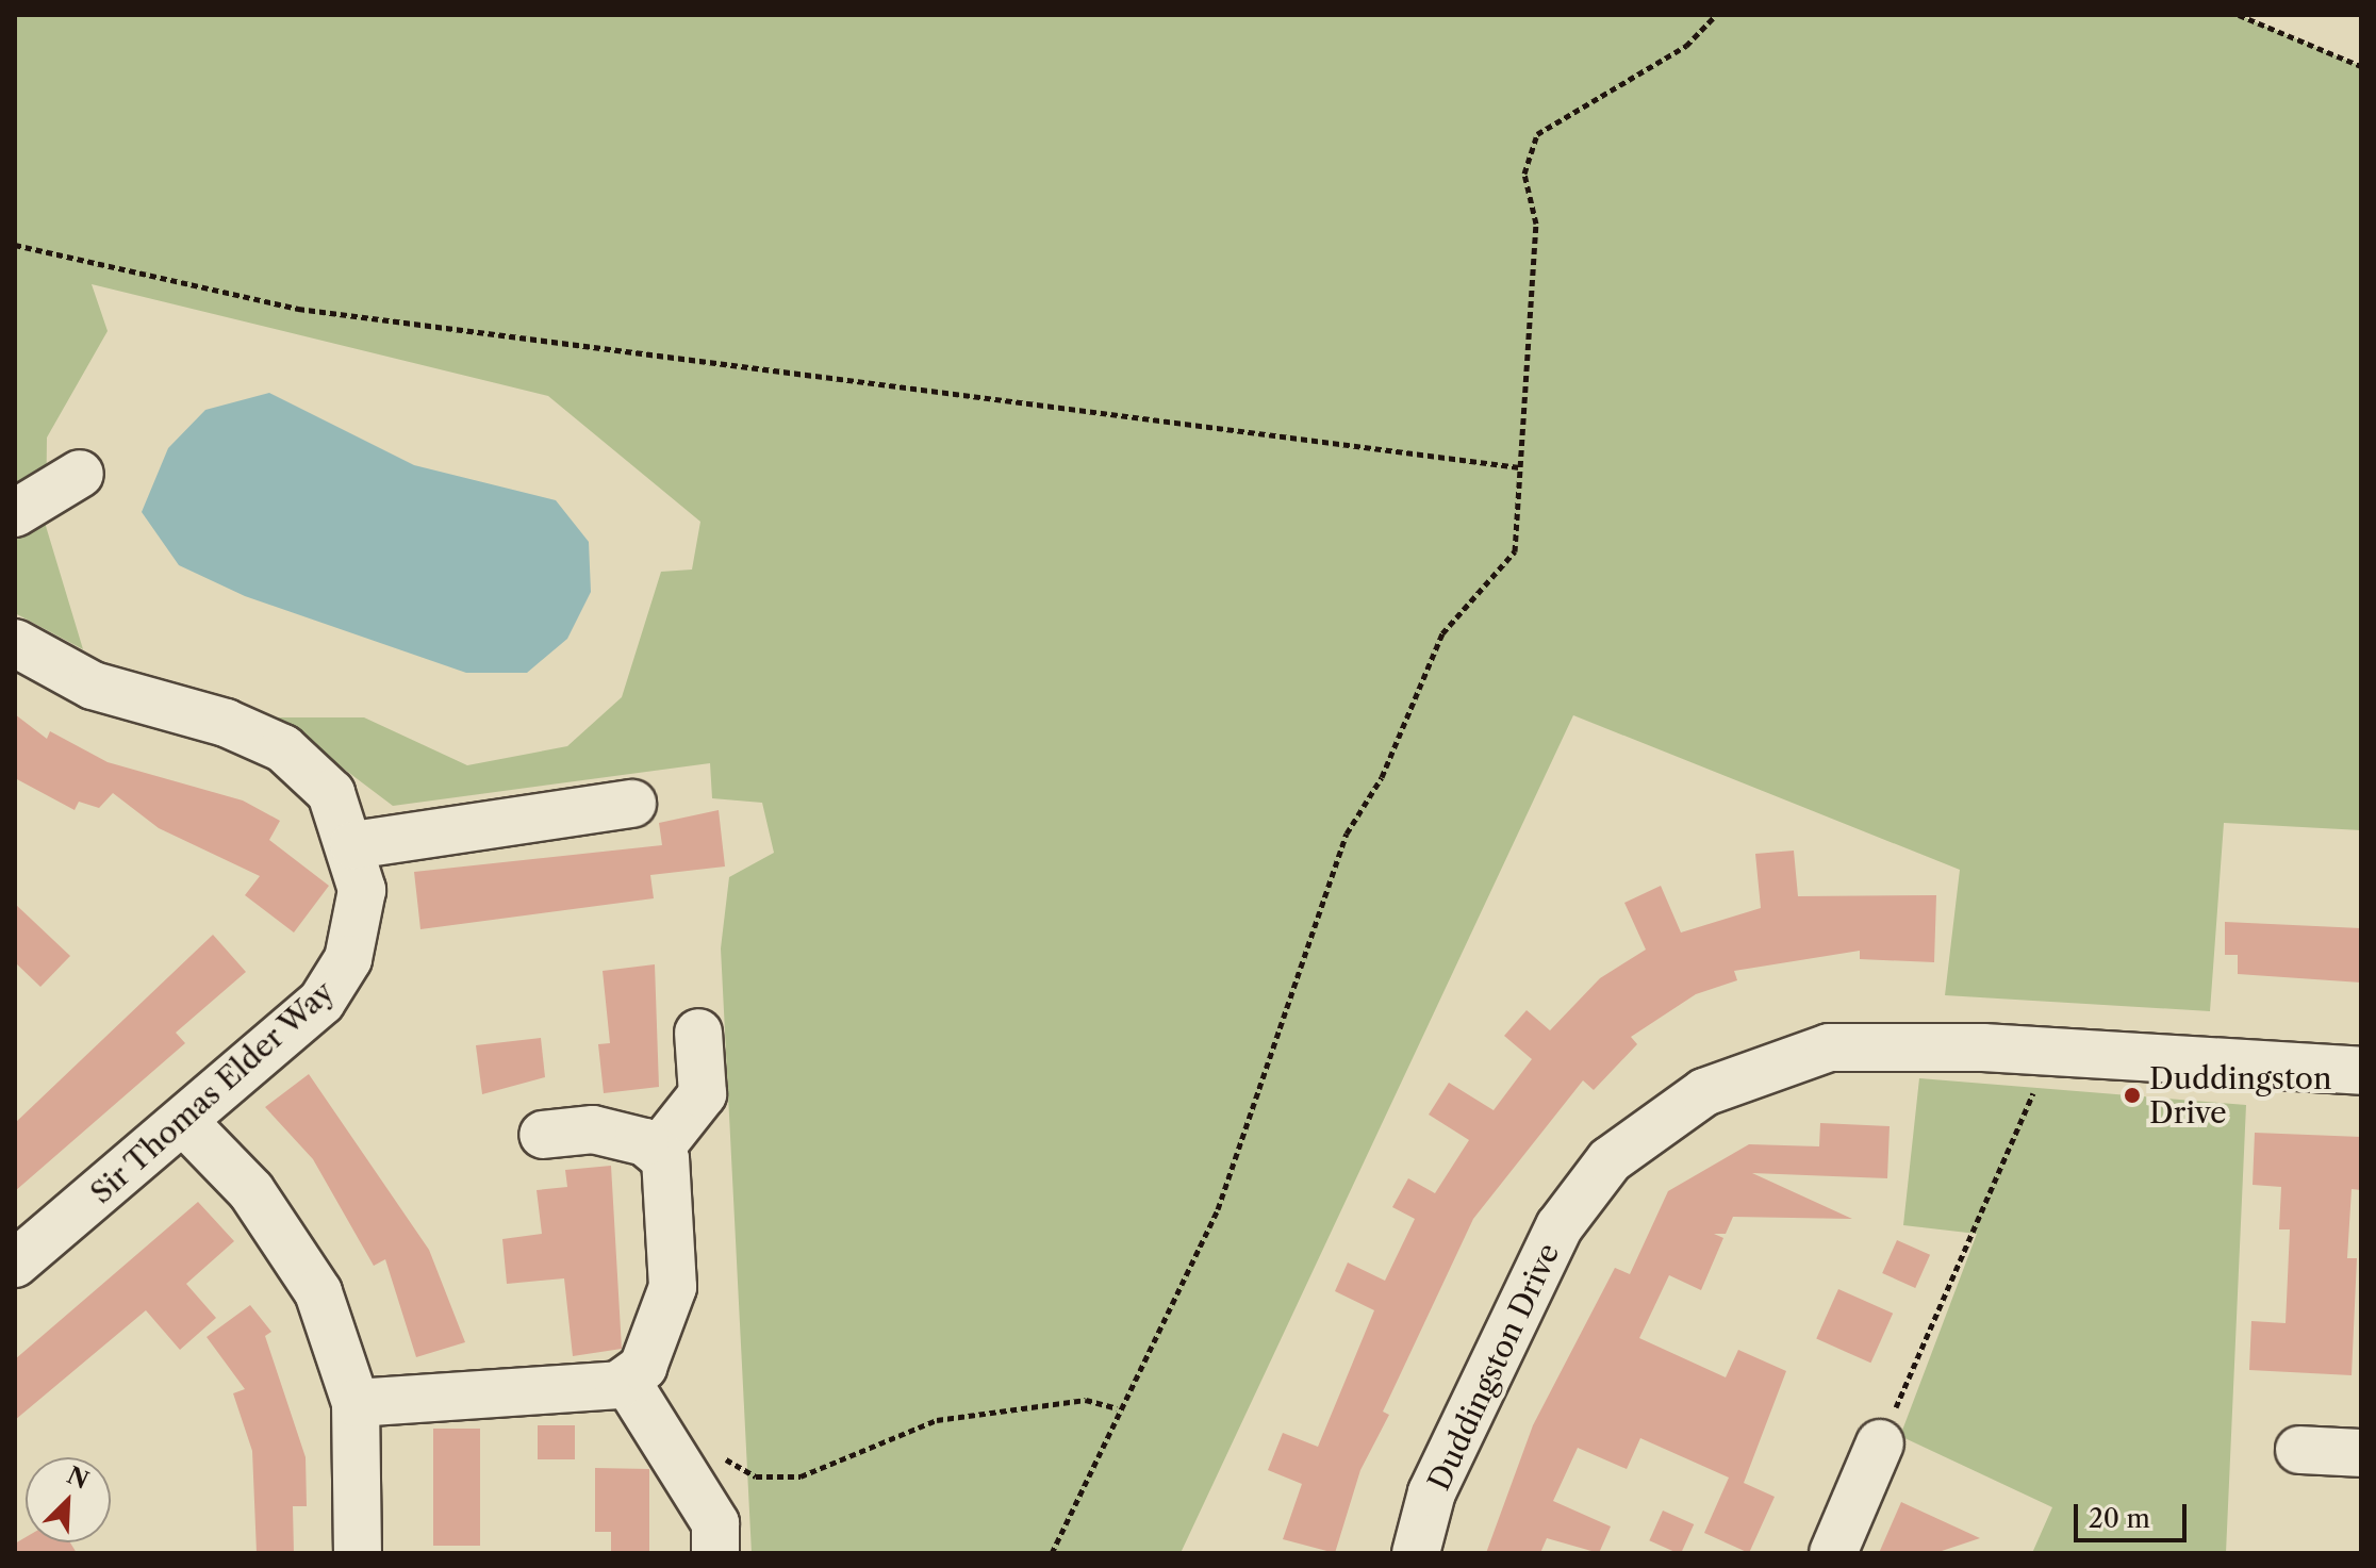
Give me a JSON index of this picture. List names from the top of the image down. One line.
{"streets":{"street":["Sir Thomas Elder Way","Duddingston Drive"]},"places":["Duddingston Drive"],"scale_bar":"20 m","north":"top right"}
